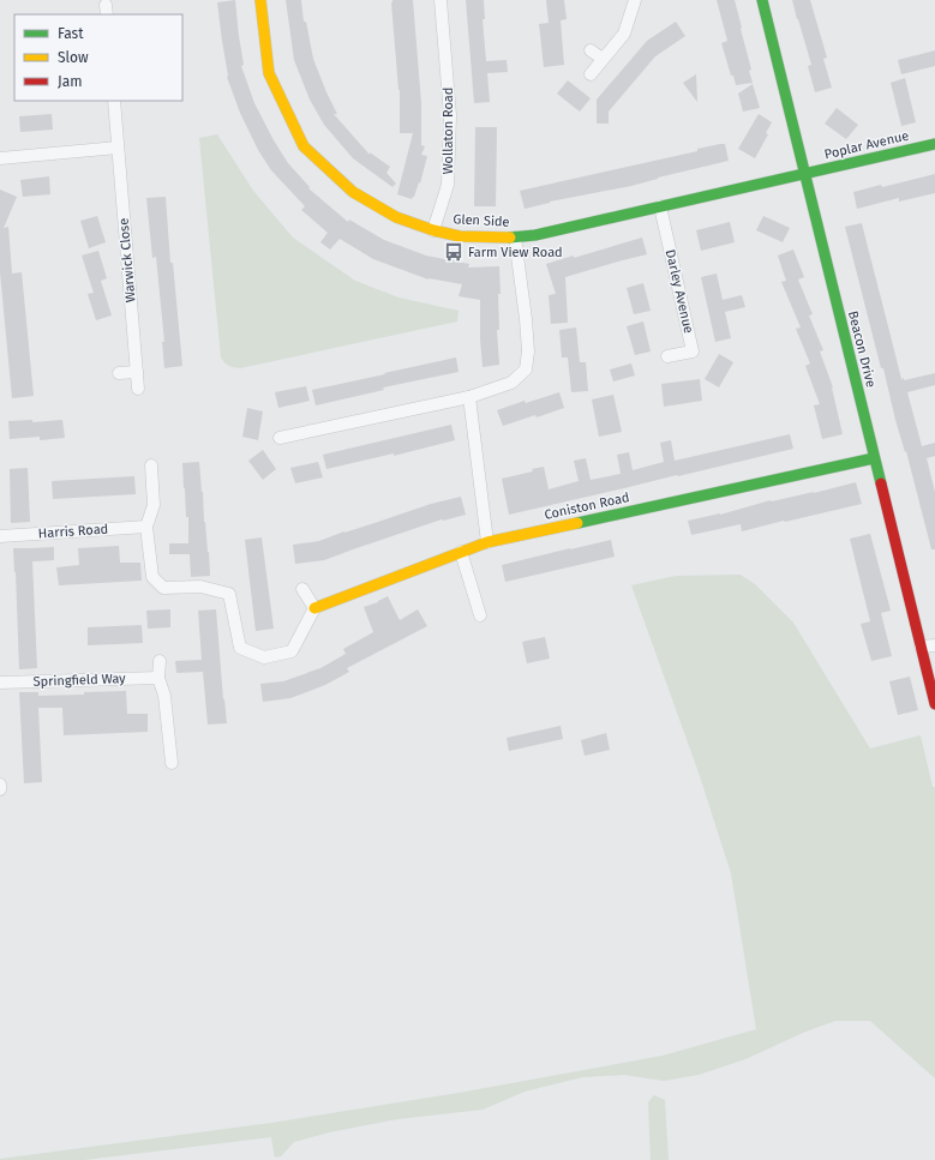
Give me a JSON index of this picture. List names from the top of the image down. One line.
{"streets":{"street":["Wollaton Road","Poplar Avenue","Glen Side","Warwick Close","Darley Avenue","Beacon Drive","Coniston Road","Harris Road","Springfield Way"]},"crossings":[["Wollaton Road","Glen Side"],["Poplar Avenue","Glen Side"],["Poplar Avenue","Beacon Drive"],["Glen Side","Darley Avenue"],["Glen Side","Beacon Drive"],["Beacon Drive","Coniston Road"]],"places":{"bus stop":["Farm View Road"]},"legend":["Fast","Slow","Jam"]}
